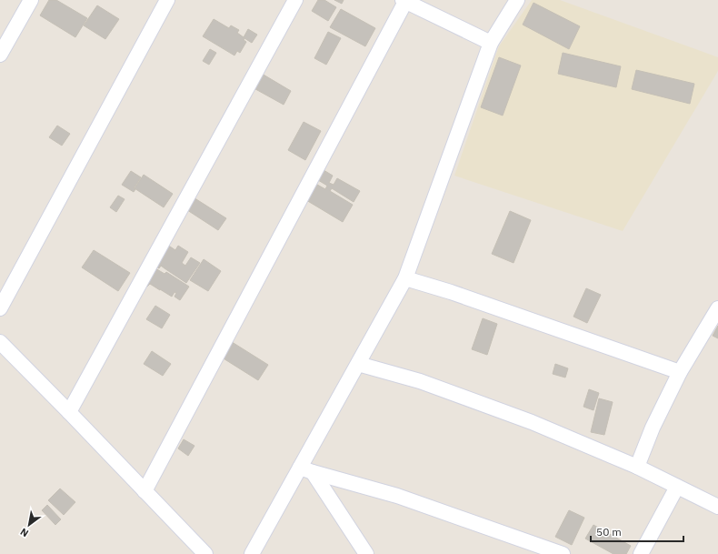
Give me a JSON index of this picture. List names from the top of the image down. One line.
{"scale_bar":"50 m","north":"bottom left"}
